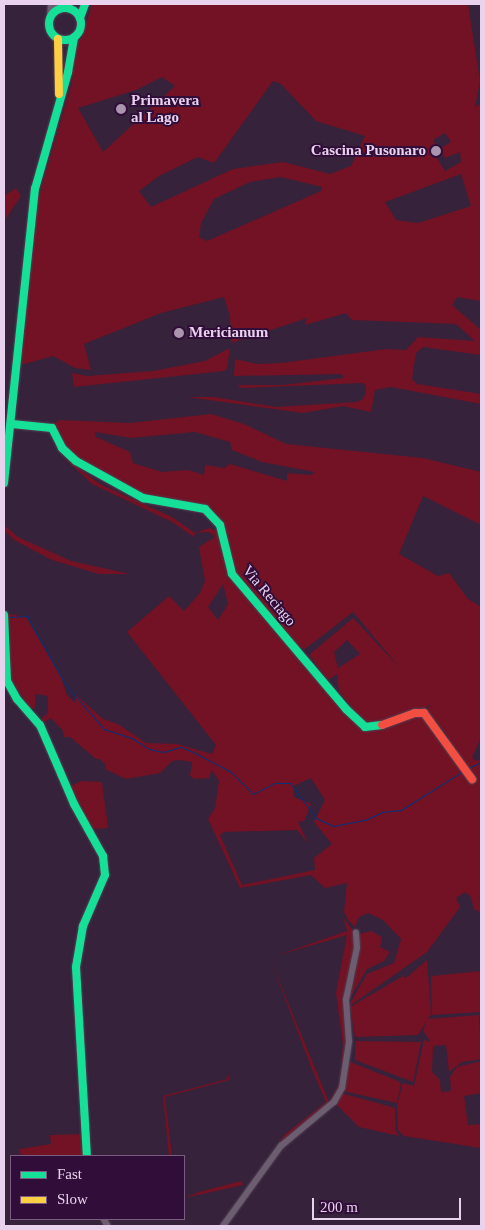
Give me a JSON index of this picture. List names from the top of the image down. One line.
{"streets":{"street":["Via Reciago"]},"places":["Primavera al Lago","Cascina Pusonaro","Mericianum"],"legend":["Fast","Slow"],"scale_bar":"200 m"}
